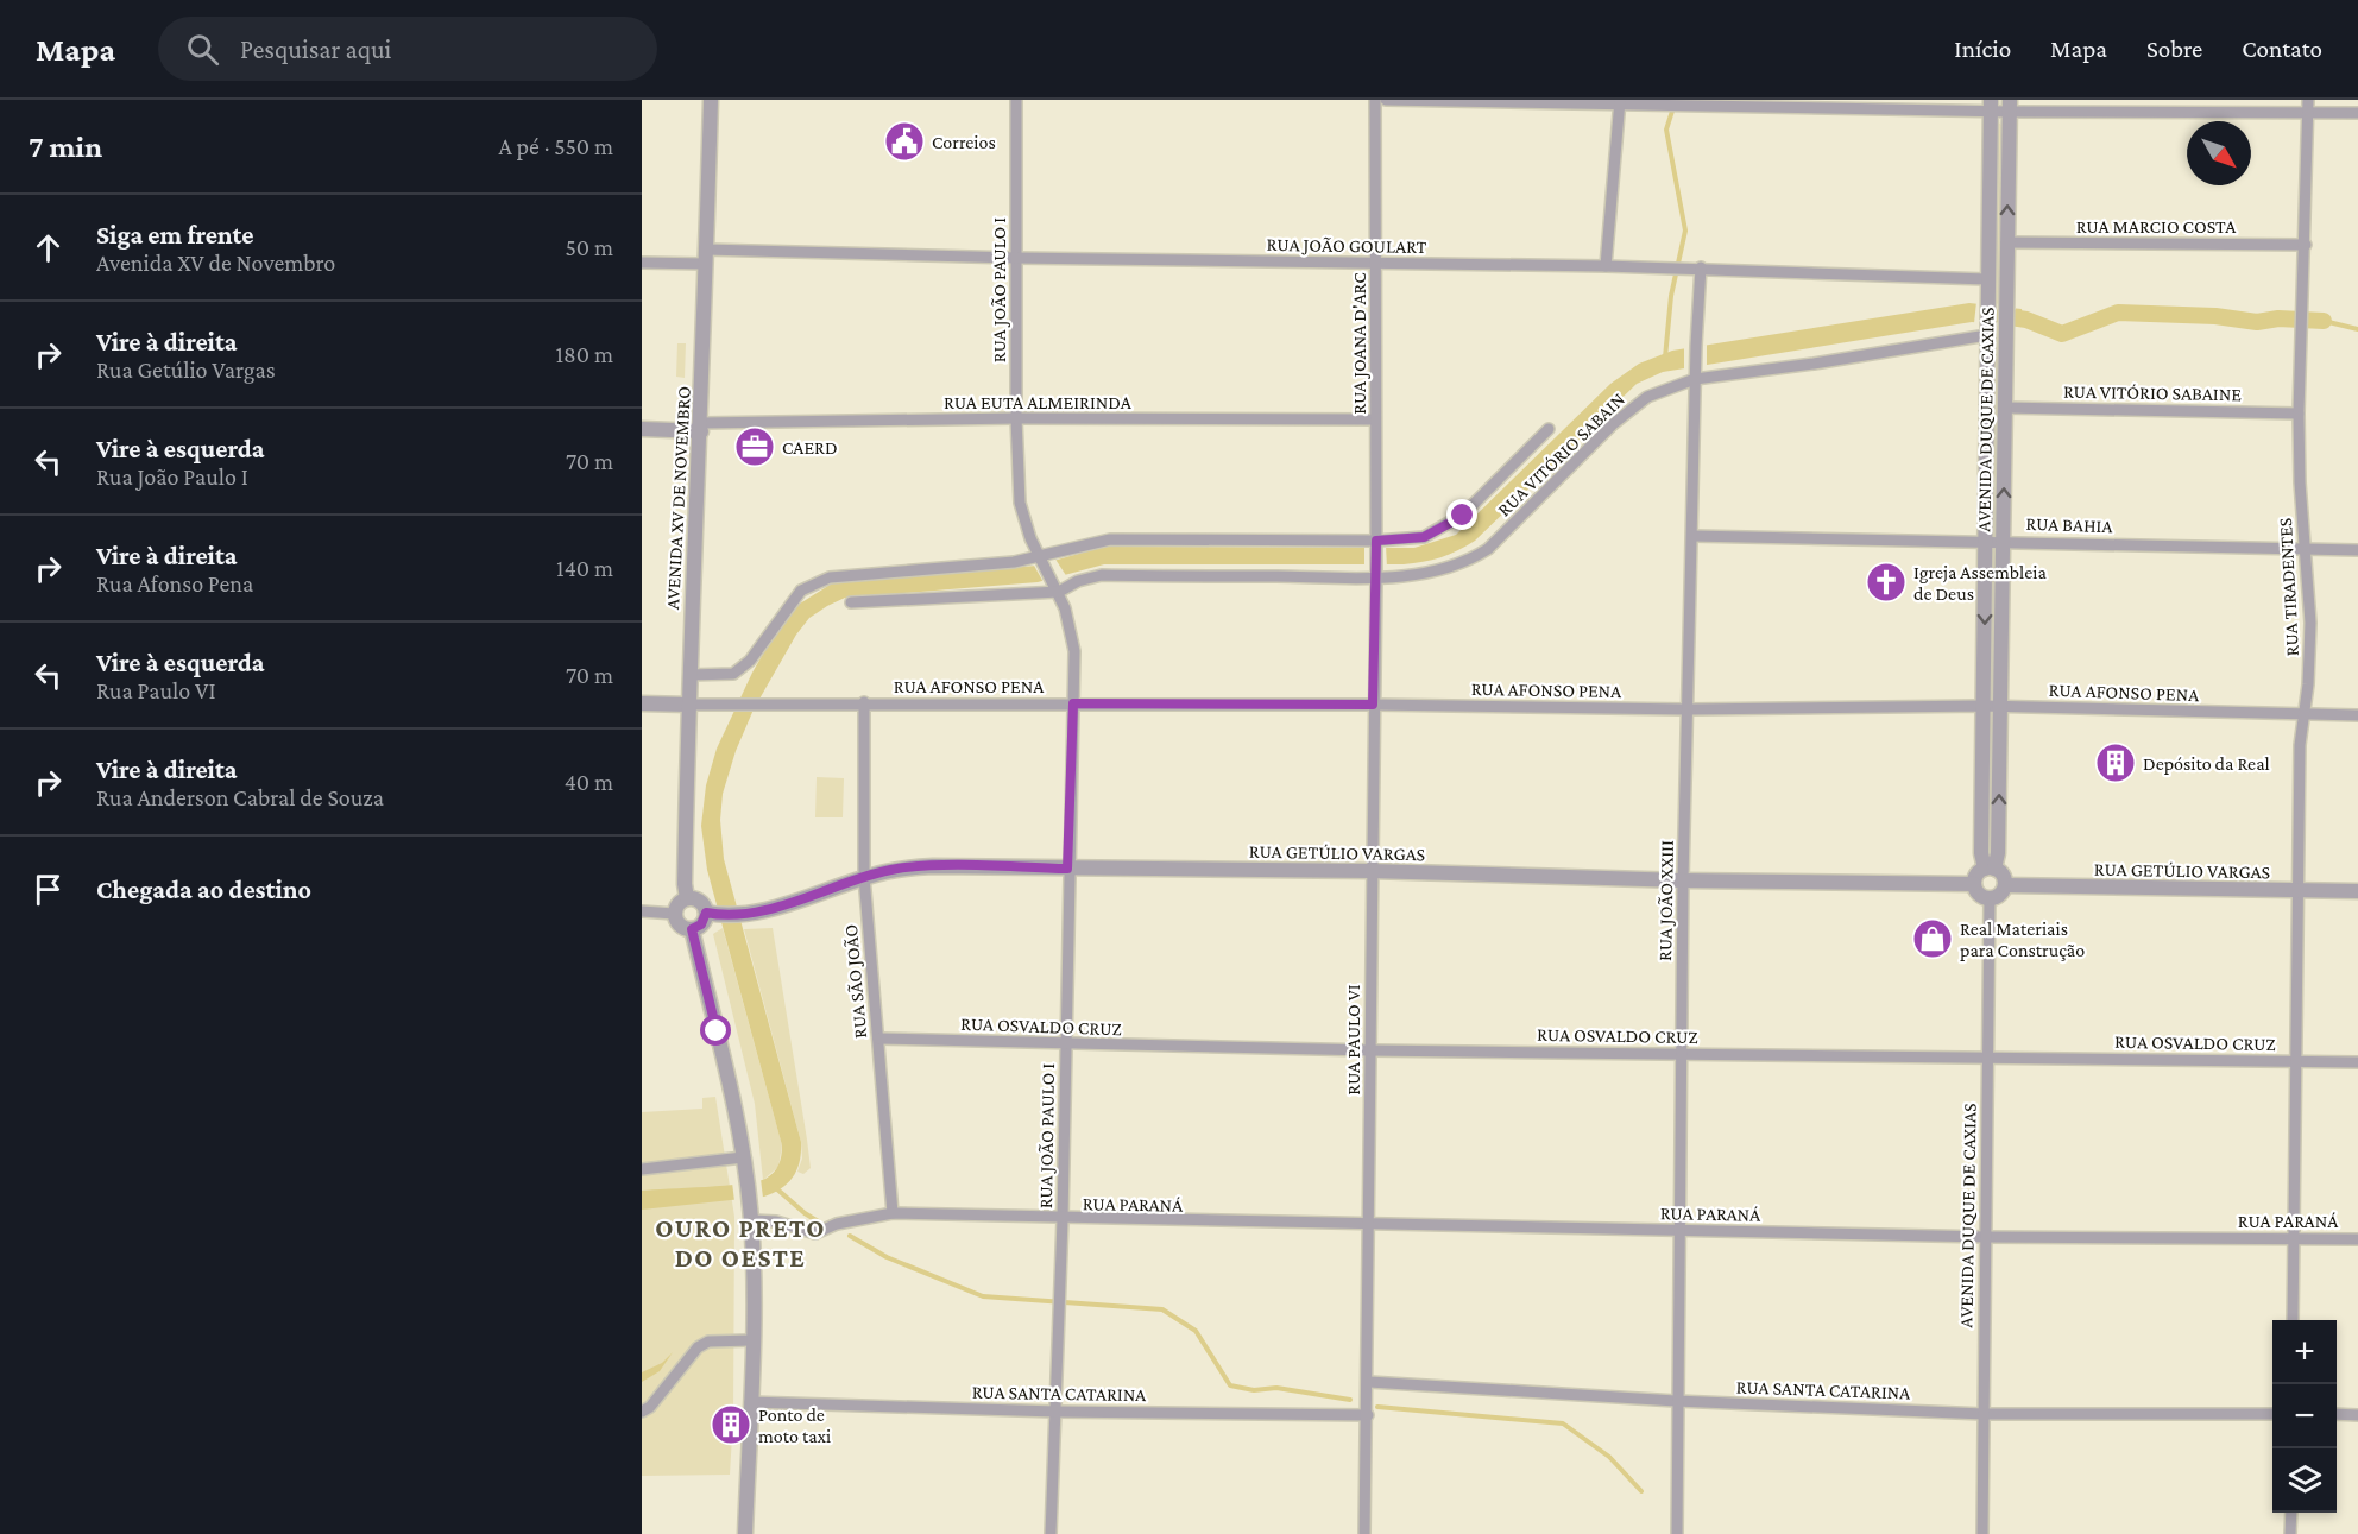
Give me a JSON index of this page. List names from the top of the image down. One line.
{"streets":{"street":["RUA MARCIO COSTA","RUA JOÃO GOULART","RUA JOÃO PAULO I","RUA JOANA D'ARC","RUA VITÓRIO SABAINE","RUA EUTA ALMEIRINDA","AVENIDA DUQUE DE CAXIAS","RUA VITÓRIO SABAIN","AVENIDA XV DE NOVEMBRO","RUA BAHIA","RUA TIRADENTES","RUA AFONSO PENA","RUA GETÚLIO VARGAS","RUA JOÃO XXIII","RUA SÃO JOÃO","RUA OSVALDO CRUZ","RUA PAULO VI","RUA PARANÁ","RUA SANTA CATARINA"]},"crossings":[["RUA MARCIO COSTA","AVENIDA DUQUE DE CAXIAS"],["RUA MARCIO COSTA","RUA TIRADENTES"],["RUA JOÃO GOULART","RUA JOÃO PAULO I"],["RUA JOÃO GOULART","RUA JOANA D'ARC"],["RUA JOÃO GOULART","AVENIDA DUQUE DE CAXIAS"],["RUA JOÃO GOULART","AVENIDA XV DE NOVEMBRO"],["RUA JOÃO GOULART","RUA JOÃO XXIII"],["RUA JOÃO PAULO I","RUA EUTA ALMEIRINDA"],["RUA JOÃO PAULO I","RUA VITÓRIO SABAIN"],["RUA JOÃO PAULO I","RUA AFONSO PENA"],["RUA JOÃO PAULO I","RUA GETÚLIO VARGAS"],["RUA JOÃO PAULO I","RUA OSVALDO CRUZ"],["RUA JOÃO PAULO I","RUA PARANÁ"],["RUA JOÃO PAULO I","RUA SANTA CATARINA"],["RUA JOANA D'ARC","RUA EUTA ALMEIRINDA"],["RUA JOANA D'ARC","RUA PAULO VI"],["RUA VITÓRIO SABAINE","AVENIDA DUQUE DE CAXIAS"],["RUA VITÓRIO SABAINE","RUA TIRADENTES"],["RUA EUTA ALMEIRINDA","AVENIDA XV DE NOVEMBRO"],["AVENIDA DUQUE DE CAXIAS","RUA VITÓRIO SABAIN"],["AVENIDA DUQUE DE CAXIAS","RUA BAHIA"],["AVENIDA DUQUE DE CAXIAS","RUA AFONSO PENA"],["AVENIDA DUQUE DE CAXIAS","RUA GETÚLIO VARGAS"],["AVENIDA DUQUE DE CAXIAS","RUA OSVALDO CRUZ"],["AVENIDA DUQUE DE CAXIAS","RUA PARANÁ"],["AVENIDA DUQUE DE CAXIAS","RUA SANTA CATARINA"],["RUA VITÓRIO SABAIN","RUA JOÃO XXIII"],["RUA VITÓRIO SABAIN","RUA PAULO VI"],["AVENIDA XV DE NOVEMBRO","RUA AFONSO PENA"],["AVENIDA XV DE NOVEMBRO","RUA GETÚLIO VARGAS"],["RUA BAHIA","RUA TIRADENTES"],["RUA BAHIA","RUA JOÃO XXIII"],["RUA TIRADENTES","RUA AFONSO PENA"],["RUA TIRADENTES","RUA GETÚLIO VARGAS"],["RUA TIRADENTES","RUA OSVALDO CRUZ"],["RUA TIRADENTES","RUA PARANÁ"],["RUA AFONSO PENA","RUA JOÃO XXIII"],["RUA AFONSO PENA","RUA SÃO JOÃO"],["RUA AFONSO PENA","RUA PAULO VI"],["RUA GETÚLIO VARGAS","RUA JOÃO XXIII"],["RUA GETÚLIO VARGAS","RUA SÃO JOÃO"],["RUA GETÚLIO VARGAS","RUA PAULO VI"],["RUA JOÃO XXIII","RUA OSVALDO CRUZ"],["RUA JOÃO XXIII","RUA PARANÁ"],["RUA JOÃO XXIII","RUA SANTA CATARINA"],["RUA SÃO JOÃO","RUA OSVALDO CRUZ"],["RUA SÃO JOÃO","RUA PARANÁ"],["RUA OSVALDO CRUZ","RUA PAULO VI"],["RUA PAULO VI","RUA PARANÁ"],["RUA PAULO VI","RUA SANTA CATARINA"]],"districts":["OURO PRETO DO OESTE"],"places":{"public building":["Correios"],"office":["CAERD"],"church":["Igreja Assembleia de Deus"],"building":["Depósito da Real","Ponto de moto taxi"],"shop":["Real Materiais para Construção"]},"north":"bottom right","page":{"header":"Mapa","search":"Pesquisar aqui","nav":["Início","Mapa","Sobre","Contato"],"heading":["7 min","A pé · 550 m"],"list":[["Siga em frente","Avenida XV de Novembro","50 m"],["Vire à direita","Rua Getúlio Vargas","180 m"],["Vire à esquerda","Rua João Paulo I","70 m"],["Vire à direita","Rua Afonso Pena","140 m"],["Vire à esquerda","Rua Paulo VI","70 m"],["Vire à direita","Rua Anderson Cabral de Souza","40 m"],"Chegada ao destino"],"map_buttons":["+","−"]}}
